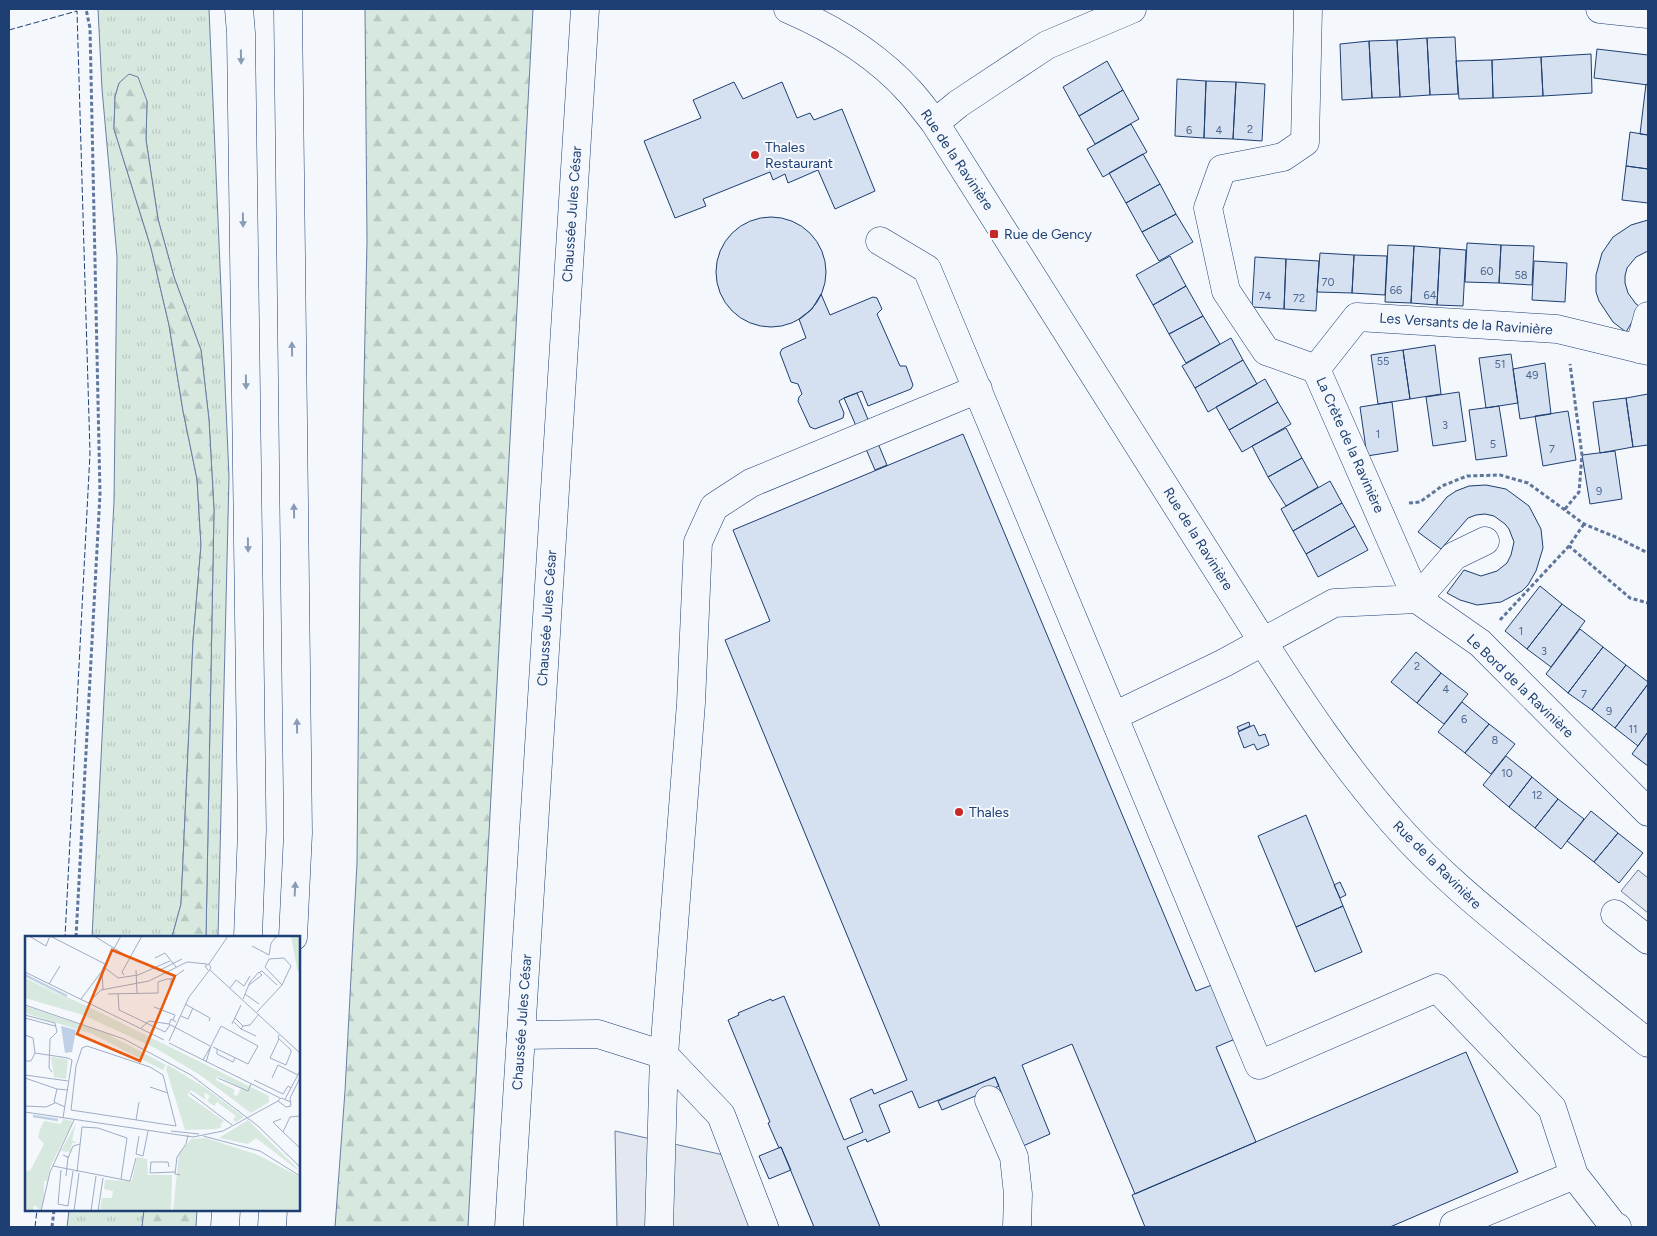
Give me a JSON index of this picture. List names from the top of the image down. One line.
{"streets":{"main road":["Rue de la Ravinière","Chaussée Jules César","Les Versants de la Ravinière","La Crète de la Ravinière","Le Bord de la Ravinière"]},"crossings":[["Les Versants de la Ravinière","La Crète de la Ravinière"],["La Crète de la Ravinière","Le Bord de la Ravinière"]],"places":{"other":["Thales Restaurant","Thales"],"transit":["Rue de Gency"]},"house_numbers":["2","6","4","60","58","70","66","64","74","72","55","51","49","3","1","5","7","9","1","3","2","4","7","9","6","11","8","10","12"]}
